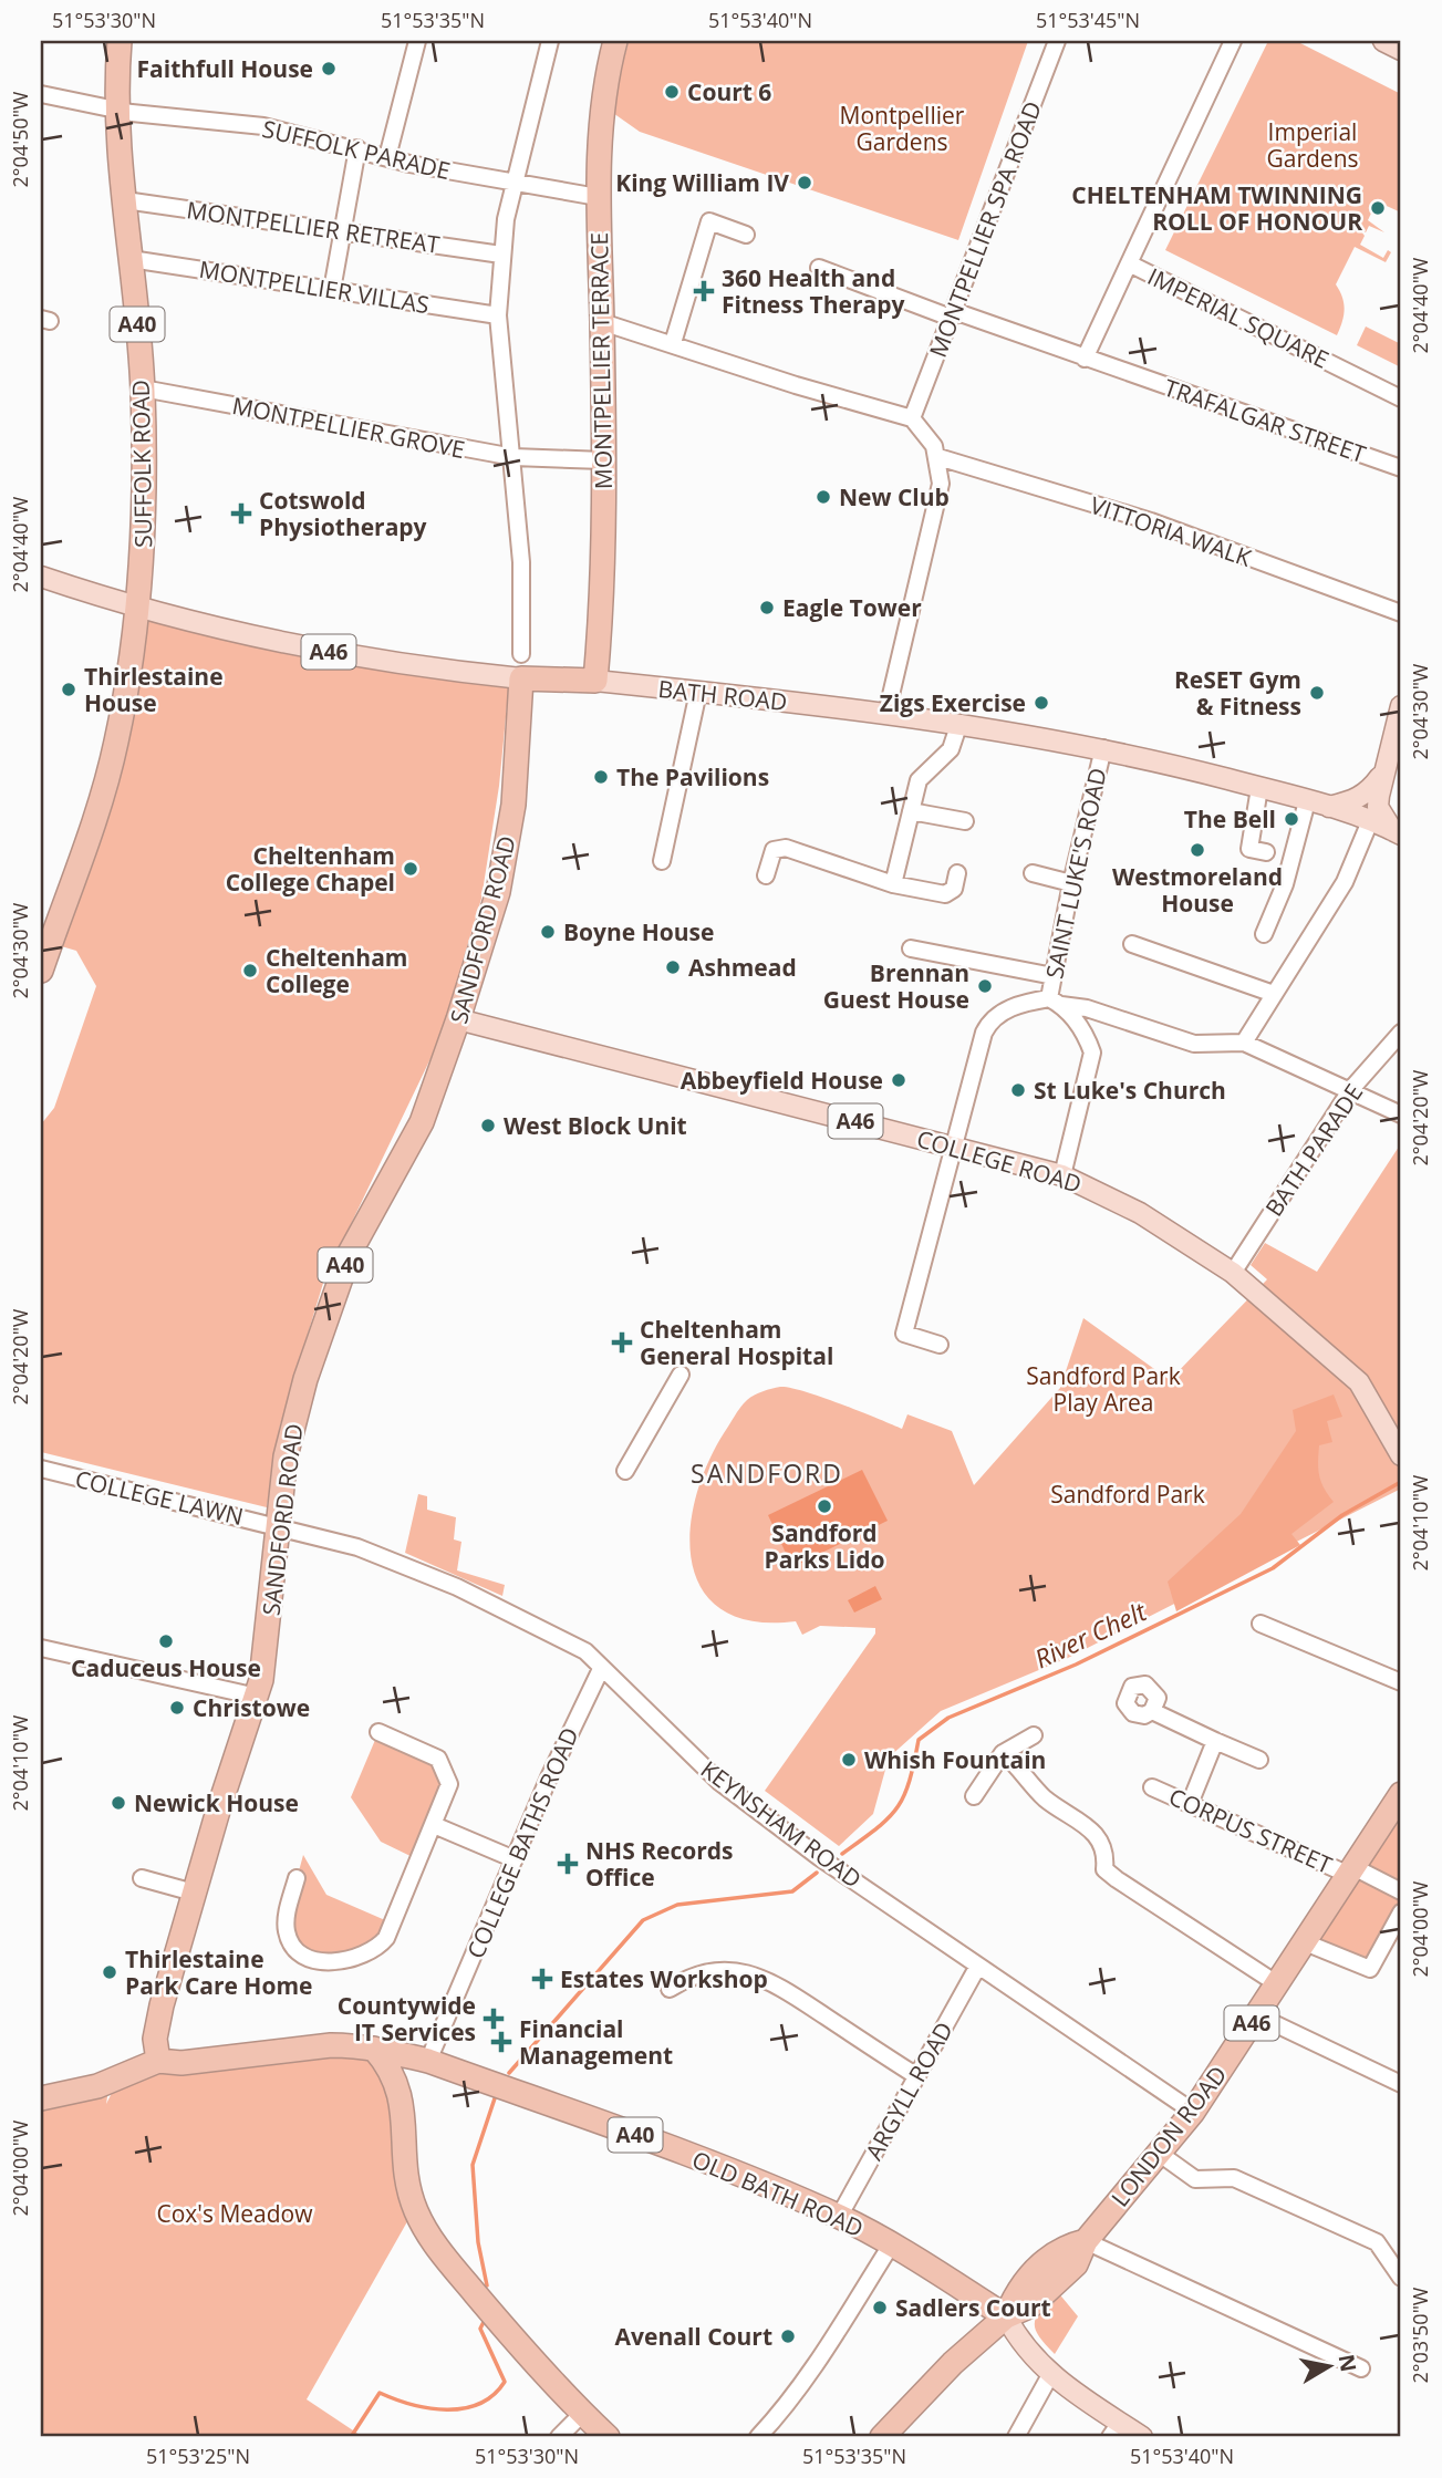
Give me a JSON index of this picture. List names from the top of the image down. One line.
{"streets":{"highway":["A40","MONTPELLIER TERRACE","SUFFOLK ROAD","A46","BATH ROAD","SANDFORD ROAD","LONDON ROAD","OLD BATH ROAD"],"main road":["COLLEGE ROAD"],"street":["SUFFOLK PARADE","MONTPELLIER RETREAT","MONTPELLIER SPA ROAD","MONTPELLIER VILLAS","IMPERIAL SQUARE","TRAFALGAR STREET","MONTPELLIER GROVE","VITTORIA WALK","SAINT LUKE'S ROAD","BATH PARADE","COLLEGE LAWN","KEYNSHAM ROAD","CORPUS STREET","COLLEGE BATHS ROAD","ARGYLL ROAD"]},"crossings":[["SUFFOLK PARADE","MONTPELLIER TERRACE"],["SUFFOLK PARADE","SUFFOLK ROAD"],["MONTPELLIER RETREAT","SUFFOLK ROAD"],["MONTPELLIER SPA ROAD","TRAFALGAR STREET"],["MONTPELLIER VILLAS","SUFFOLK ROAD"],["A40","SUFFOLK ROAD"],["A40","BATH ROAD"],["MONTPELLIER TERRACE","MONTPELLIER GROVE"],["MONTPELLIER TERRACE","BATH ROAD"],["MONTPELLIER GROVE","SUFFOLK ROAD"],["SUFFOLK ROAD","BATH ROAD"],["A46","BATH ROAD"],["BATH ROAD","SAINT LUKE'S ROAD"],["BATH ROAD","SANDFORD ROAD"],["SANDFORD ROAD","COLLEGE ROAD"],["SANDFORD ROAD","COLLEGE LAWN"],["SANDFORD ROAD","KEYNSHAM ROAD"],["SANDFORD ROAD","OLD BATH ROAD"],["BATH PARADE","COLLEGE ROAD"],["COLLEGE LAWN","KEYNSHAM ROAD"],["KEYNSHAM ROAD","COLLEGE BATHS ROAD"],["KEYNSHAM ROAD","ARGYLL ROAD"],["KEYNSHAM ROAD","LONDON ROAD"],["CORPUS STREET","LONDON ROAD"],["COLLEGE BATHS ROAD","OLD BATH ROAD"],["ARGYLL ROAD","OLD BATH ROAD"],["LONDON ROAD","OLD BATH ROAD"]],"districts":["SANDFORD"],"water":["River Chelt"],"parks":["Montpellier Gardens","Imperial Gardens","Sandford Park Play Area","Sandford Park","Cox's Meadow"],"places":{"other":["Faithfull House","Court 6","King William IV","CHELTENHAM TWINNING ROLL OF HONOUR","New Club","Eagle Tower","Thirlestaine House","ReSET Gym & Fitness","Zigs Exercise","The Pavilions","The Bell","Westmoreland House","Cheltenham College Chapel","Boyne House","Ashmead","Cheltenham College","Brennan Guest House","Abbeyfield House","St Luke's Church","West Block Unit","Sandford Parks Lido","Caduceus House","Christowe","Whish Fountain","Newick House","Thirlestaine Park Care Home","Sadlers Court","Avenall Court"],"health":["360 Health and Fitness Therapy","Cotswold Physiotherapy","Cheltenham General Hospital","NHS Records Office","Estates Workshop","Countywide IT Services","Financial Management"]},"north":"right","coordinates":["51°53'30\"N","51°53'35\"N","51°53'40\"N","51°53'45\"N","2°04'50\"W","2°04'40\"W","2°04'30\"W","2°04'20\"W","2°04'10\"W","2°04'00\"W","2°03'50\"W","51°53'25\"N"]}
